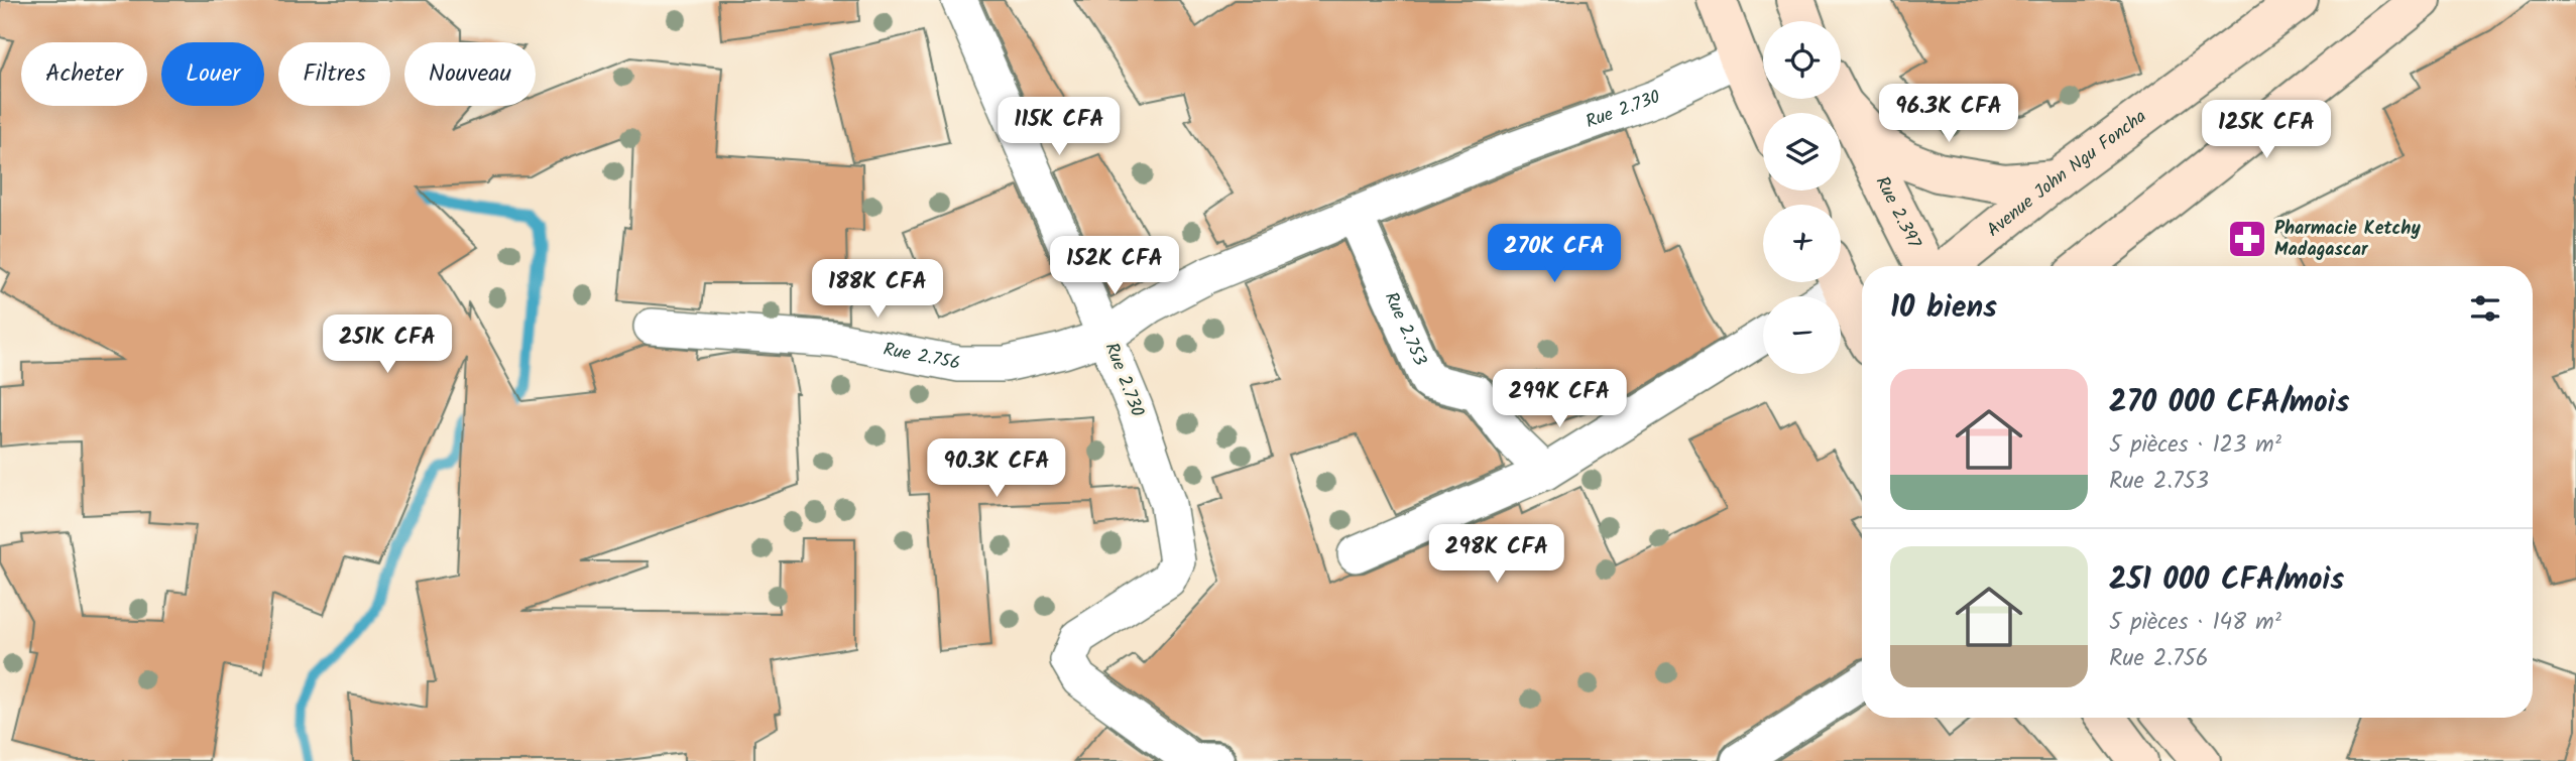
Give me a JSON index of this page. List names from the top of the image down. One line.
{"streets":{"main road":["Avenue John Ngu Foncha","Rue 2.397"],"street":["Rue 2.730","Rue 2.753","Rue 2.756"]},"crossings":[["Rue 2.730","Rue 2.753"],["Rue 2.730","Rue 2.756"]],"places":{"pharmacy":["Pharmacie Ketchy Madagascar"]},"page":{"map_buttons":["+","−"],"chip":["Acheter","Louer","Filtres","Nouveau"],"price":["96.3K CFA","115K CFA","125K CFA","270K CFA","152K CFA","188K CFA","251K CFA","299K CFA","90.3K CFA","298K CFA"],"heading":"10 biens","list":[{"name":"270 000 CFA/mois","note":"5 pièces · 123 m² · Rue 2.753"},{"name":"251 000 CFA/mois","note":"5 pièces · 148 m² · Rue 2.756"}]}}
